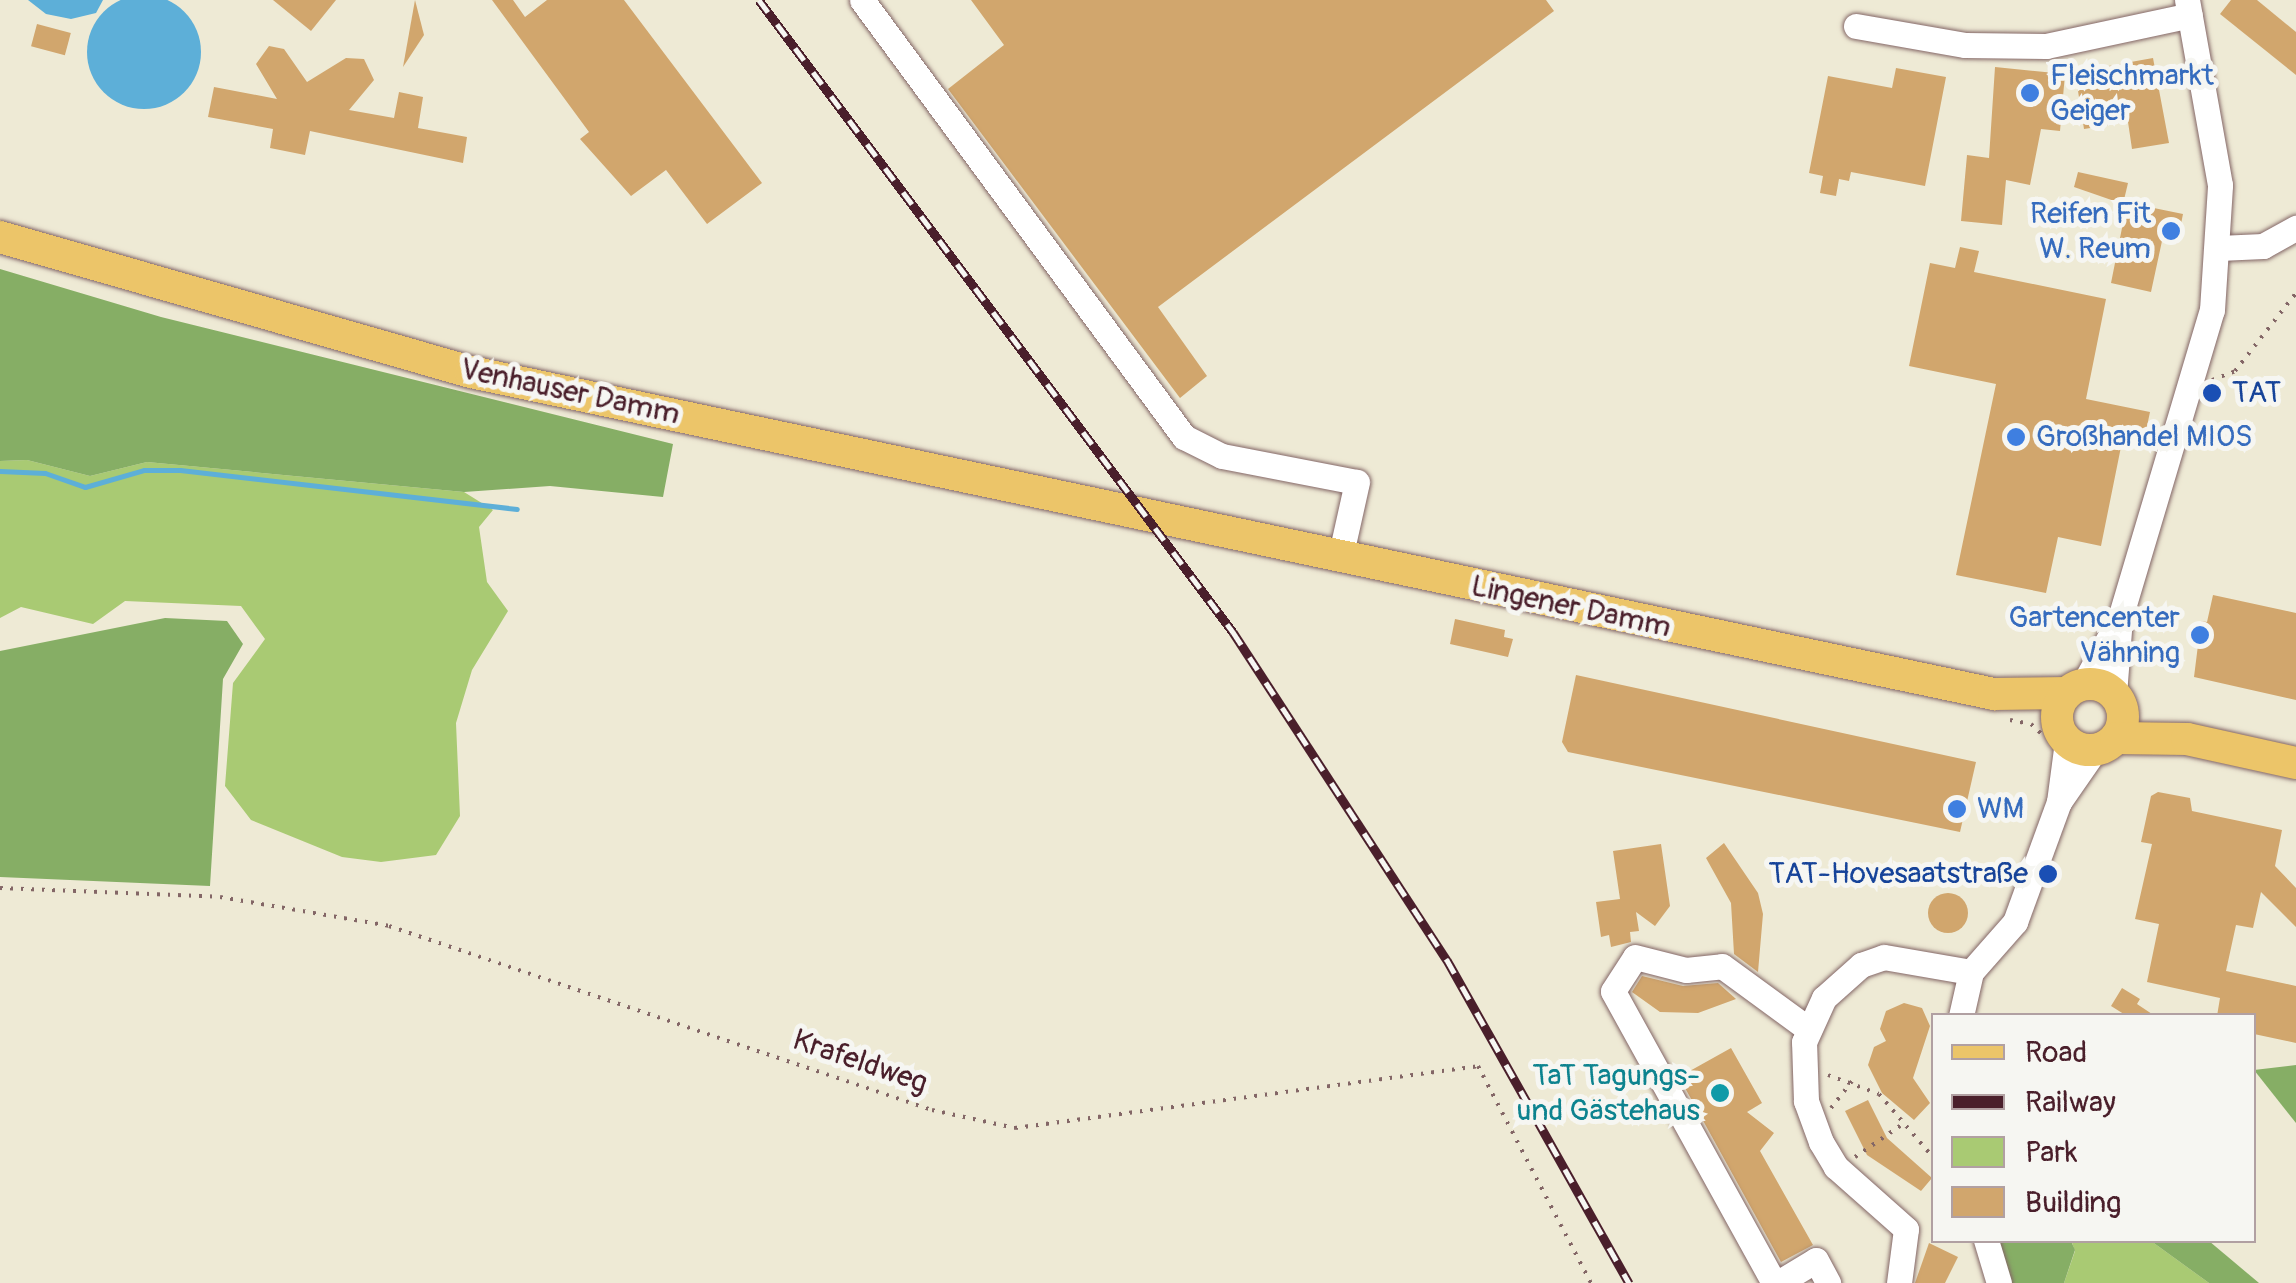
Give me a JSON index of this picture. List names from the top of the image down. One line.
{"streets":{"main road":["Venhauser Damm","Lingener Damm"],"path":["Krafeldweg"]},"crossings":[["Venhauser Damm","Lingener Damm"]],"places":["Fleischmarkt Geiger","Reifen Fit W. Reum","TAT","Großhandel MIOS","Gartencenter Vähning","WM","TAT-Hovesaatstraße","TaT Tagungs- und Gästehaus"],"legend":["Road","Railway","Park","Building"]}
